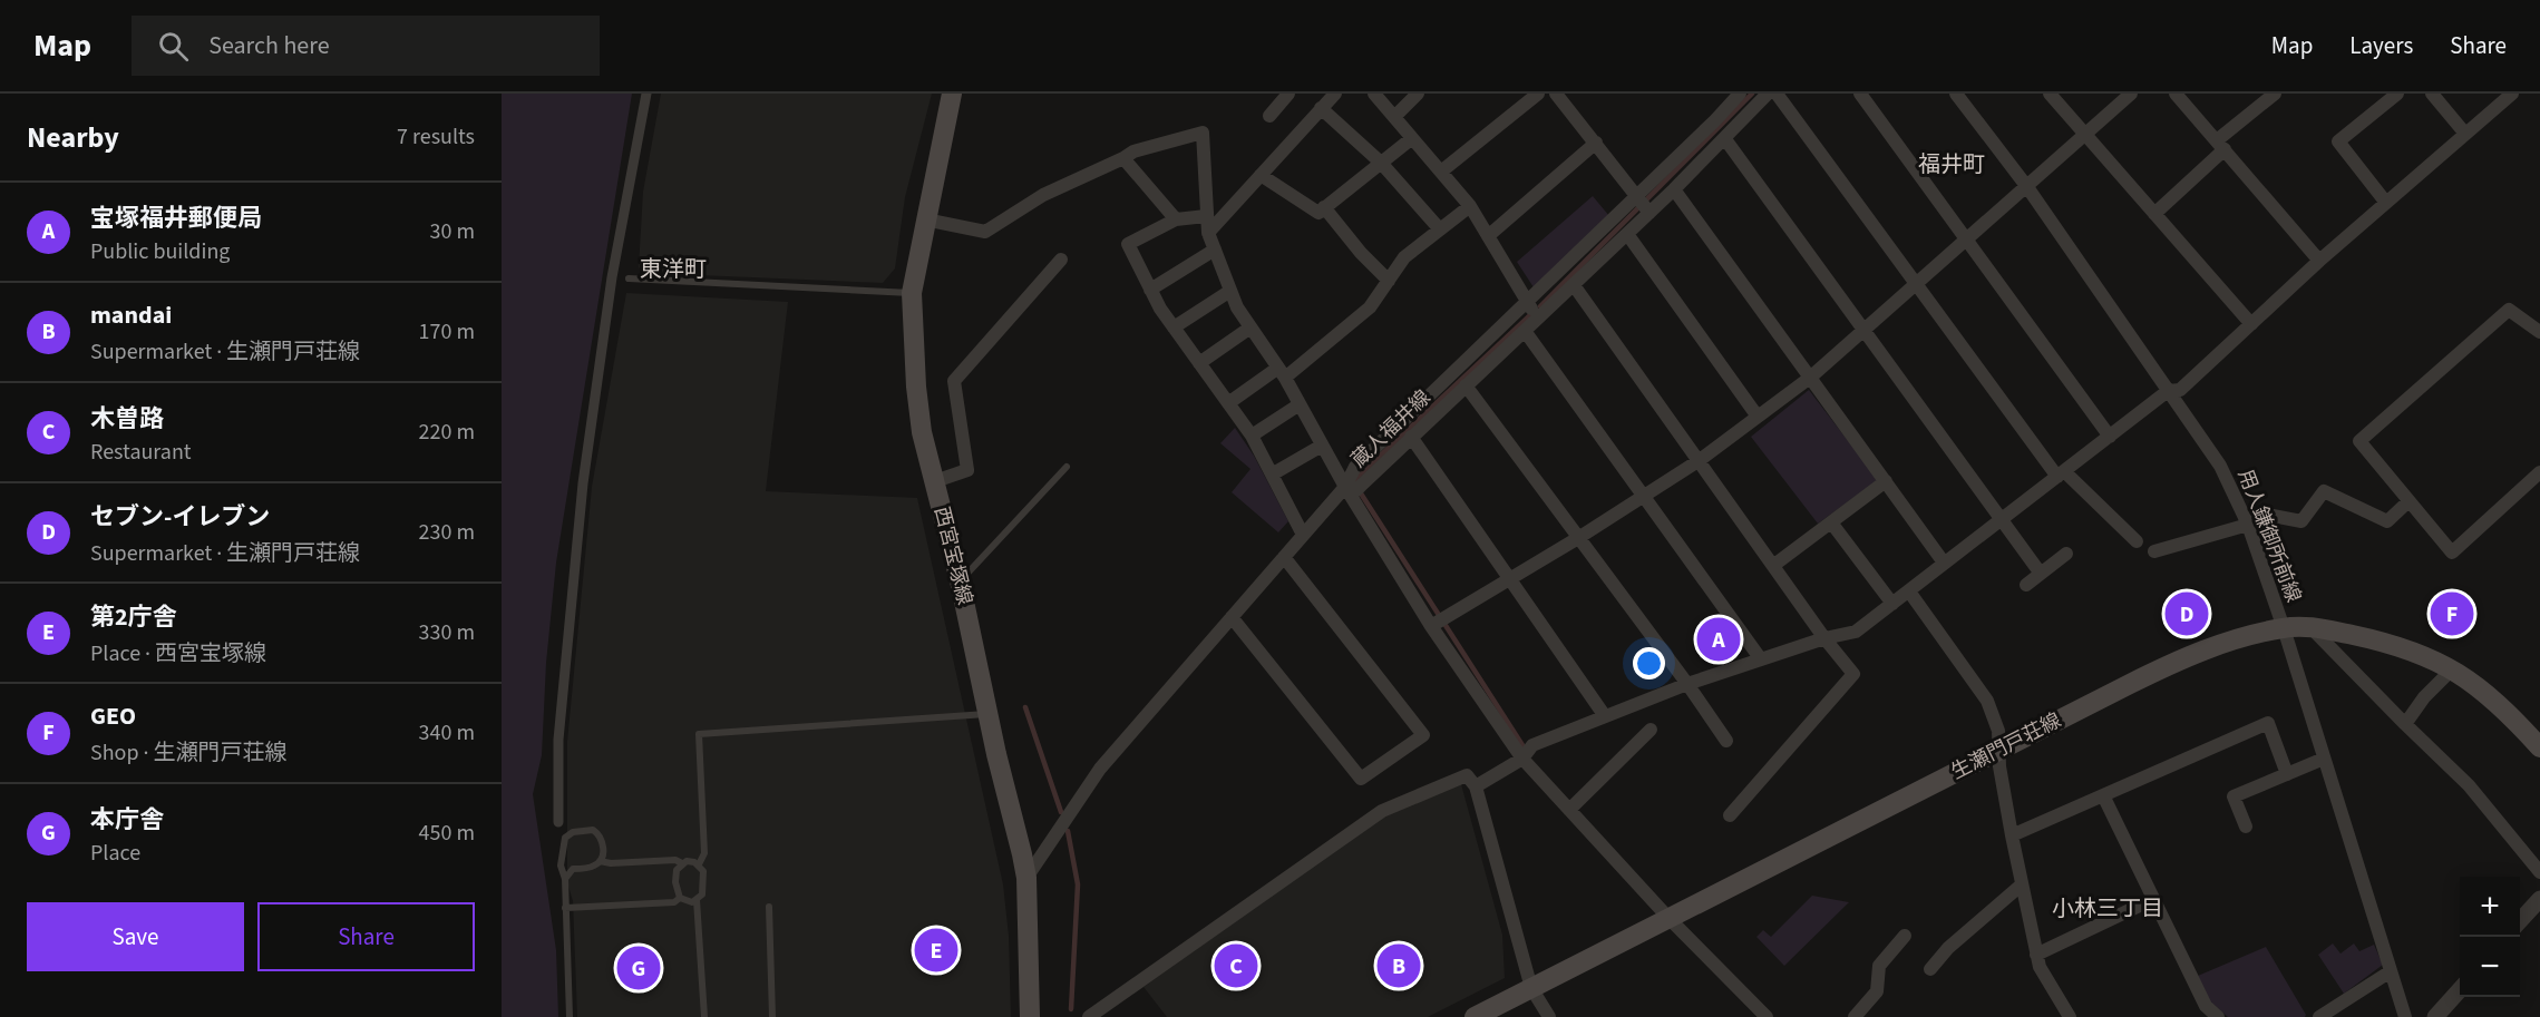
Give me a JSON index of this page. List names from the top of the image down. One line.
{"streets":{"main road":["西宮宝塚線","生瀬門戸荘線"],"street":["蔵人福井線","用人鎌御所前線"]},"crossings":[["蔵人福井線","西宮宝塚線"],["用人鎌御所前線","生瀬門戸荘線"]],"districts":["福井町","東洋町","小林三丁目"],"page":{"header":"Map","search":"Search here","nav":["Map","Layers","Share"],"heading":["Nearby","7 results"],"list":[{"mark":"A","name":"宝塚福井郵便局","note":"Public building","value":"30 m"},{"mark":"B","name":"mandai","note":"Supermarket · 生瀬門戸荘線","value":"170 m"},{"mark":"C","name":"木曽路","note":"Restaurant","value":"220 m"},{"mark":"D","name":"セブン-イレブン","note":"Supermarket · 生瀬門戸荘線","value":"230 m"},{"mark":"E","name":"第2庁舎","note":"Place · 西宮宝塚線","value":"330 m"},{"mark":"F","name":"GEO","note":"Shop · 生瀬門戸荘線","value":"340 m"},{"mark":"G","name":"本庁舎","note":"Place","value":"450 m"}],"pins":["D","F","A","E","B","C","G"],"map_buttons":["+","−"],"buttons":["Save","Share"]}}
